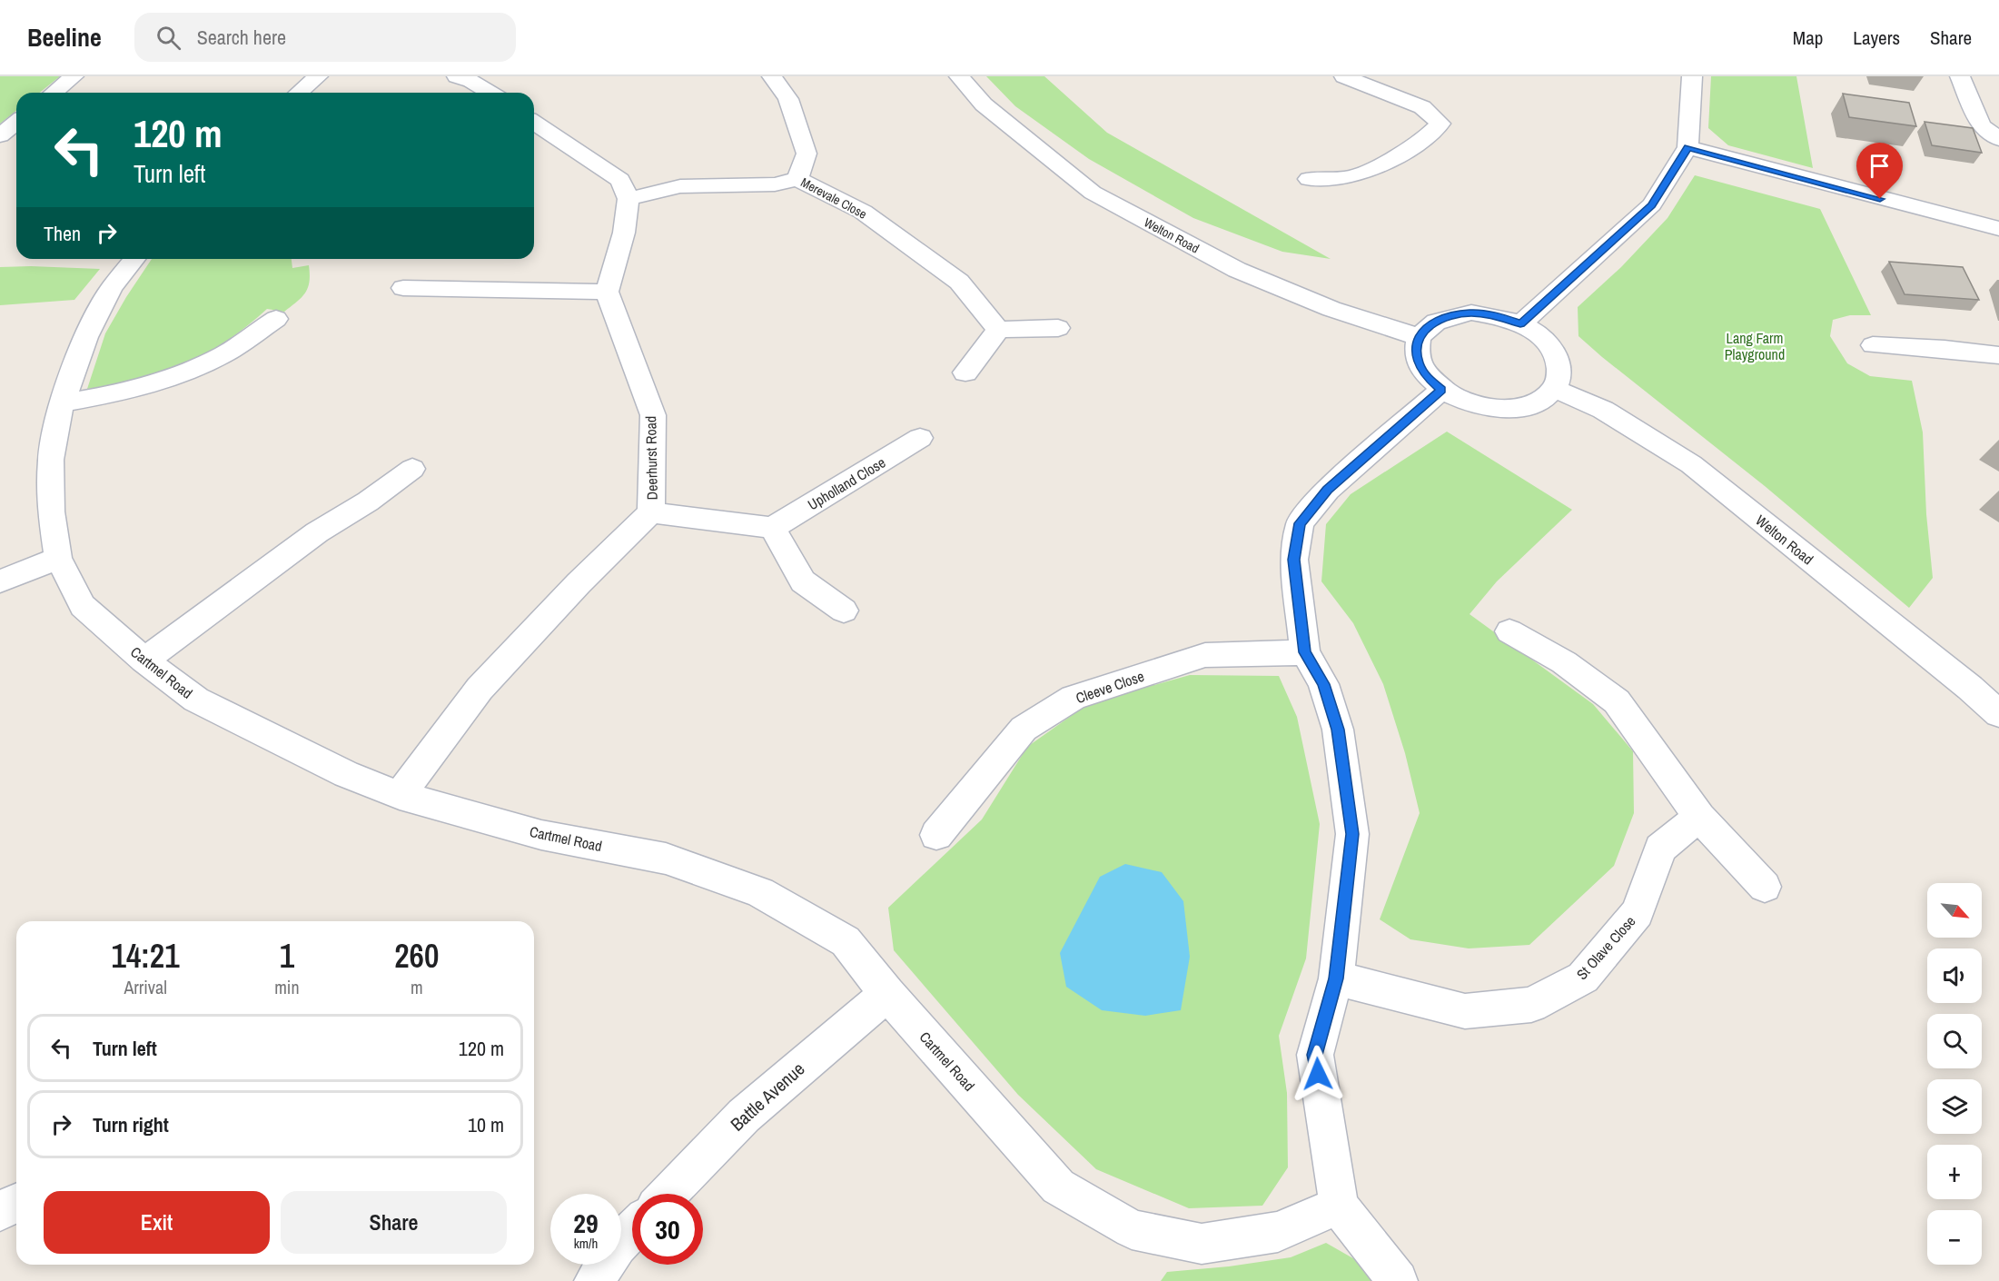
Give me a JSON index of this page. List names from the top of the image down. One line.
{"streets":{"street":["Merevale Close","Welton Road","Deerhurst Road","Upholland Close","Cartmel Road","Cleeve Close","St Olave Close","Battle Avenue"]},"crossings":[["Deerhurst Road","Cartmel Road"],["Cartmel Road","Battle Avenue"]],"parks":["Lang Farm Playground"],"north":"bottom right","page":{"header":"Beeline","search":"Search here","nav":["Map","Layers","Share"],"turn":["120 m","Turn left"],"then":"Then","map_buttons":["+","−"],"eta":["14:21","Arrival","1","min","260","m"],"list":[{"name":"Turn left","value":"120 m"},{"name":"Turn right","value":"10 m"}],"buttons":["Exit","Share"],"speed":"29 km/h","limit":"30"}}
